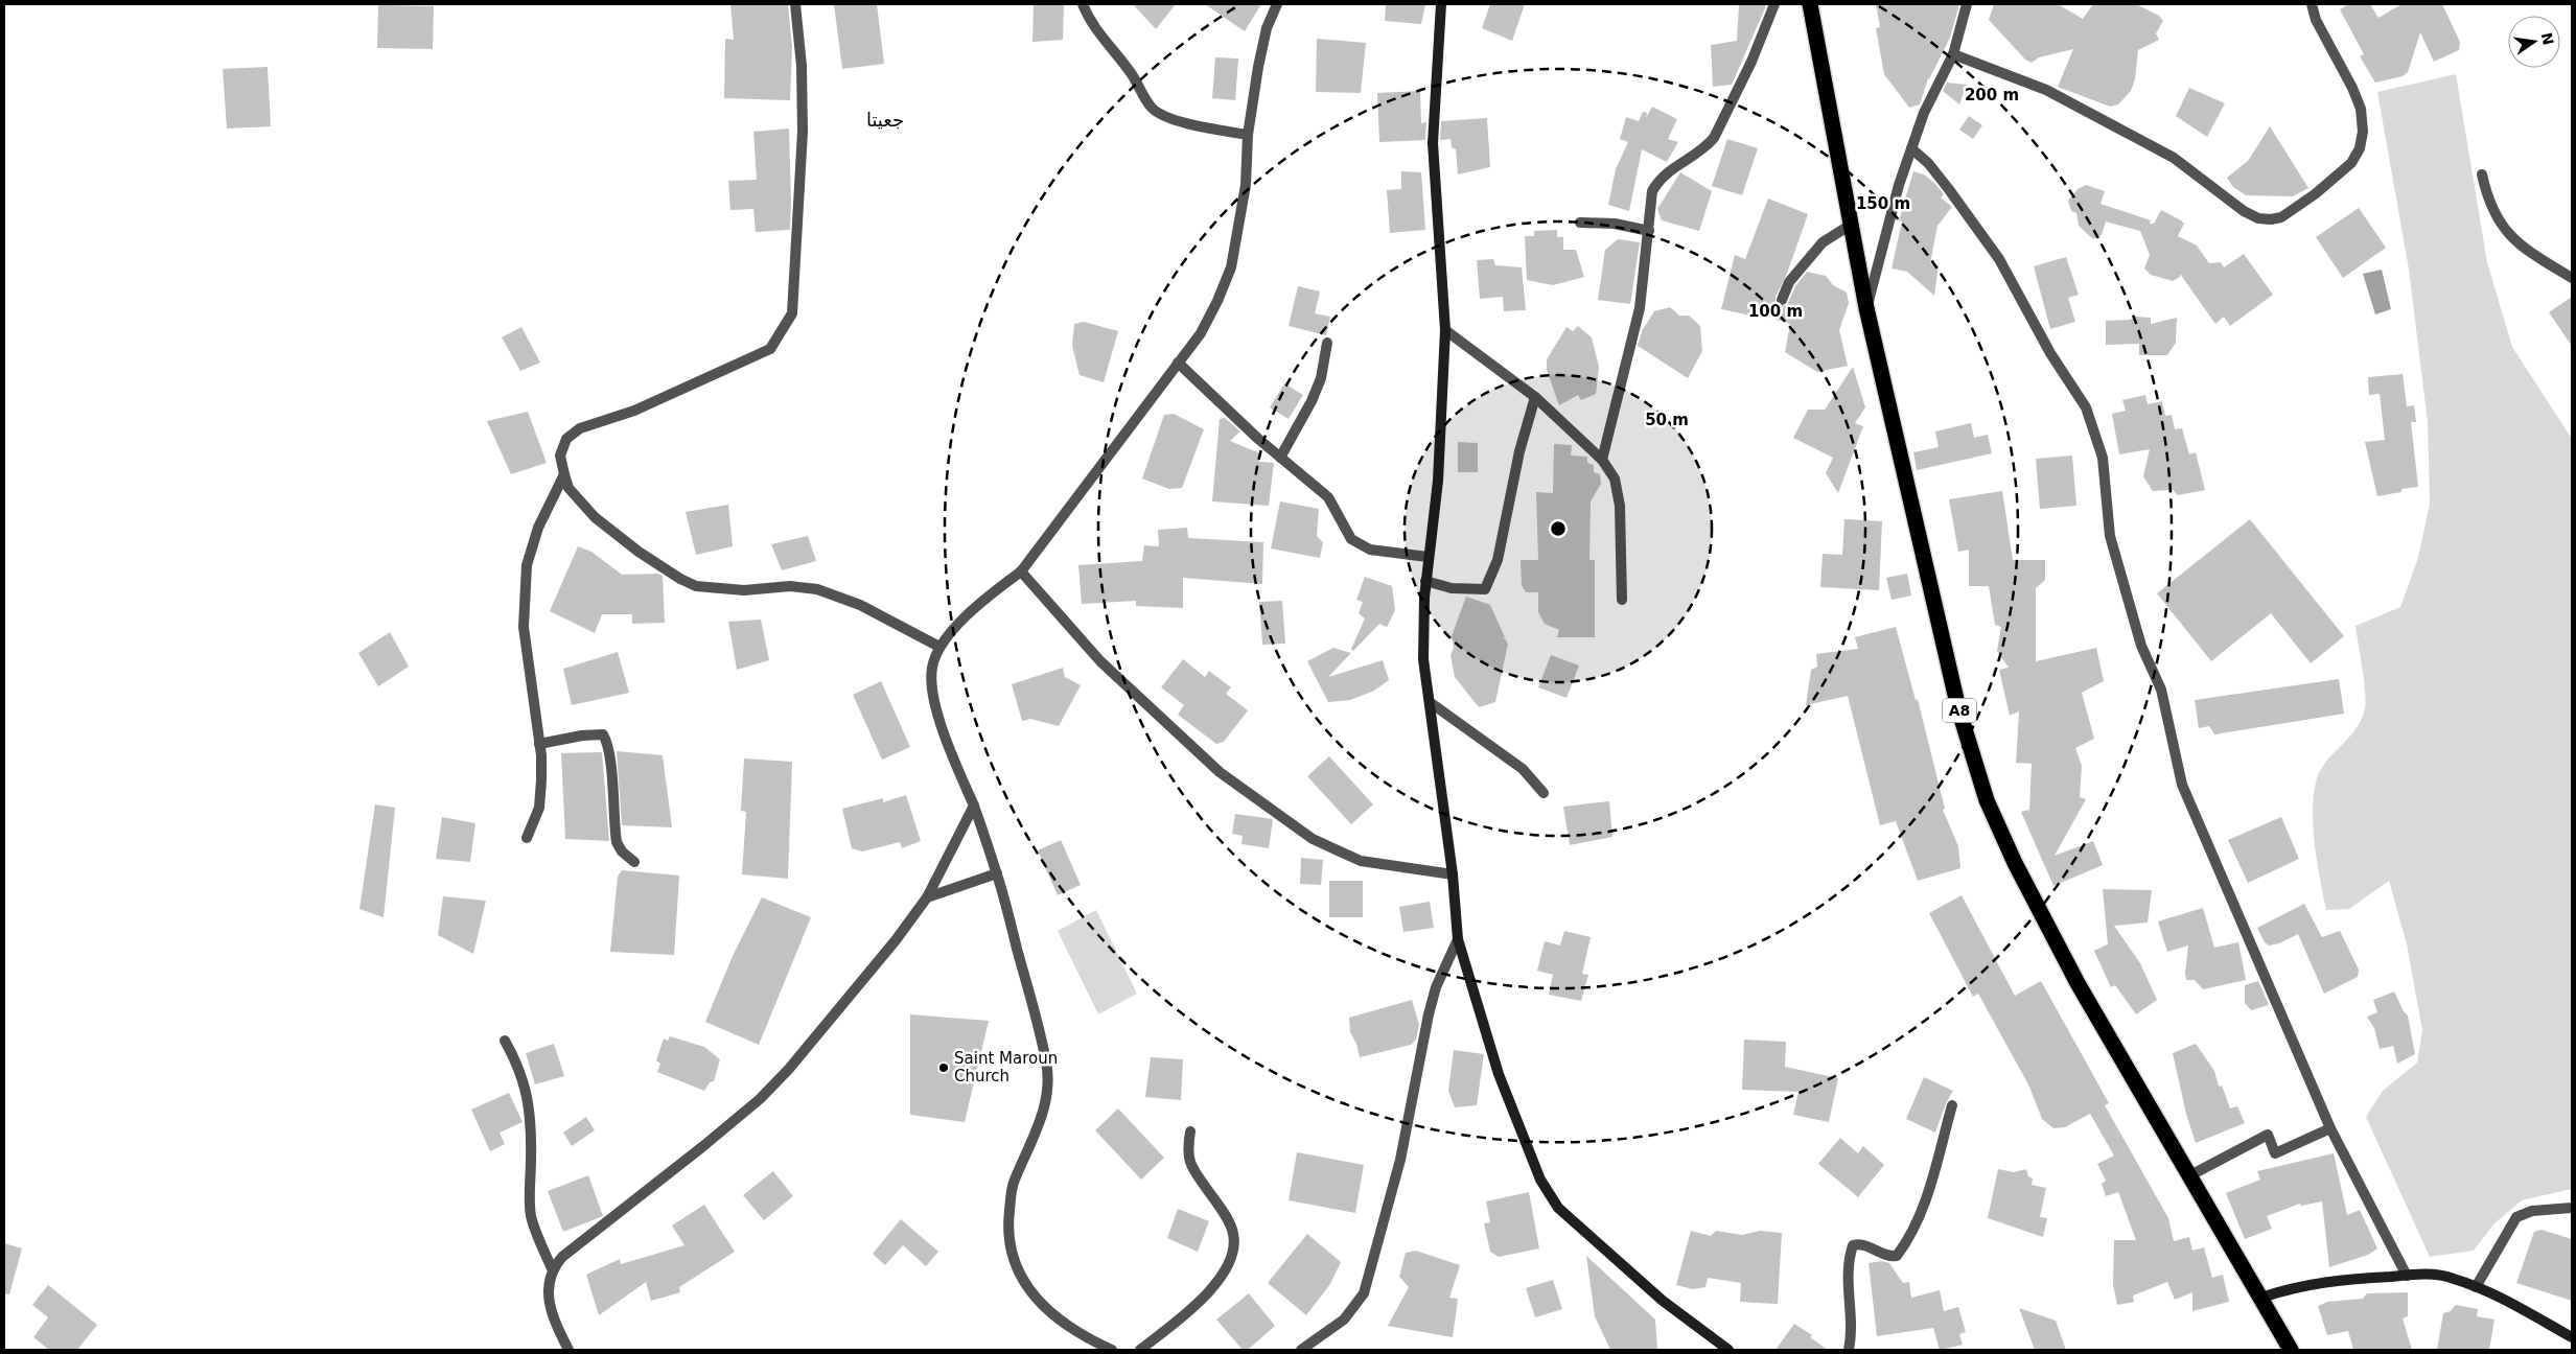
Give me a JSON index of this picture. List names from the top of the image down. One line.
{"streets":{"highway":["A8"]},"districts":["جعيتا"],"places":["Saint Maroun Church"],"north":"right","rings":["200 m","150 m","100 m","50 m"]}
